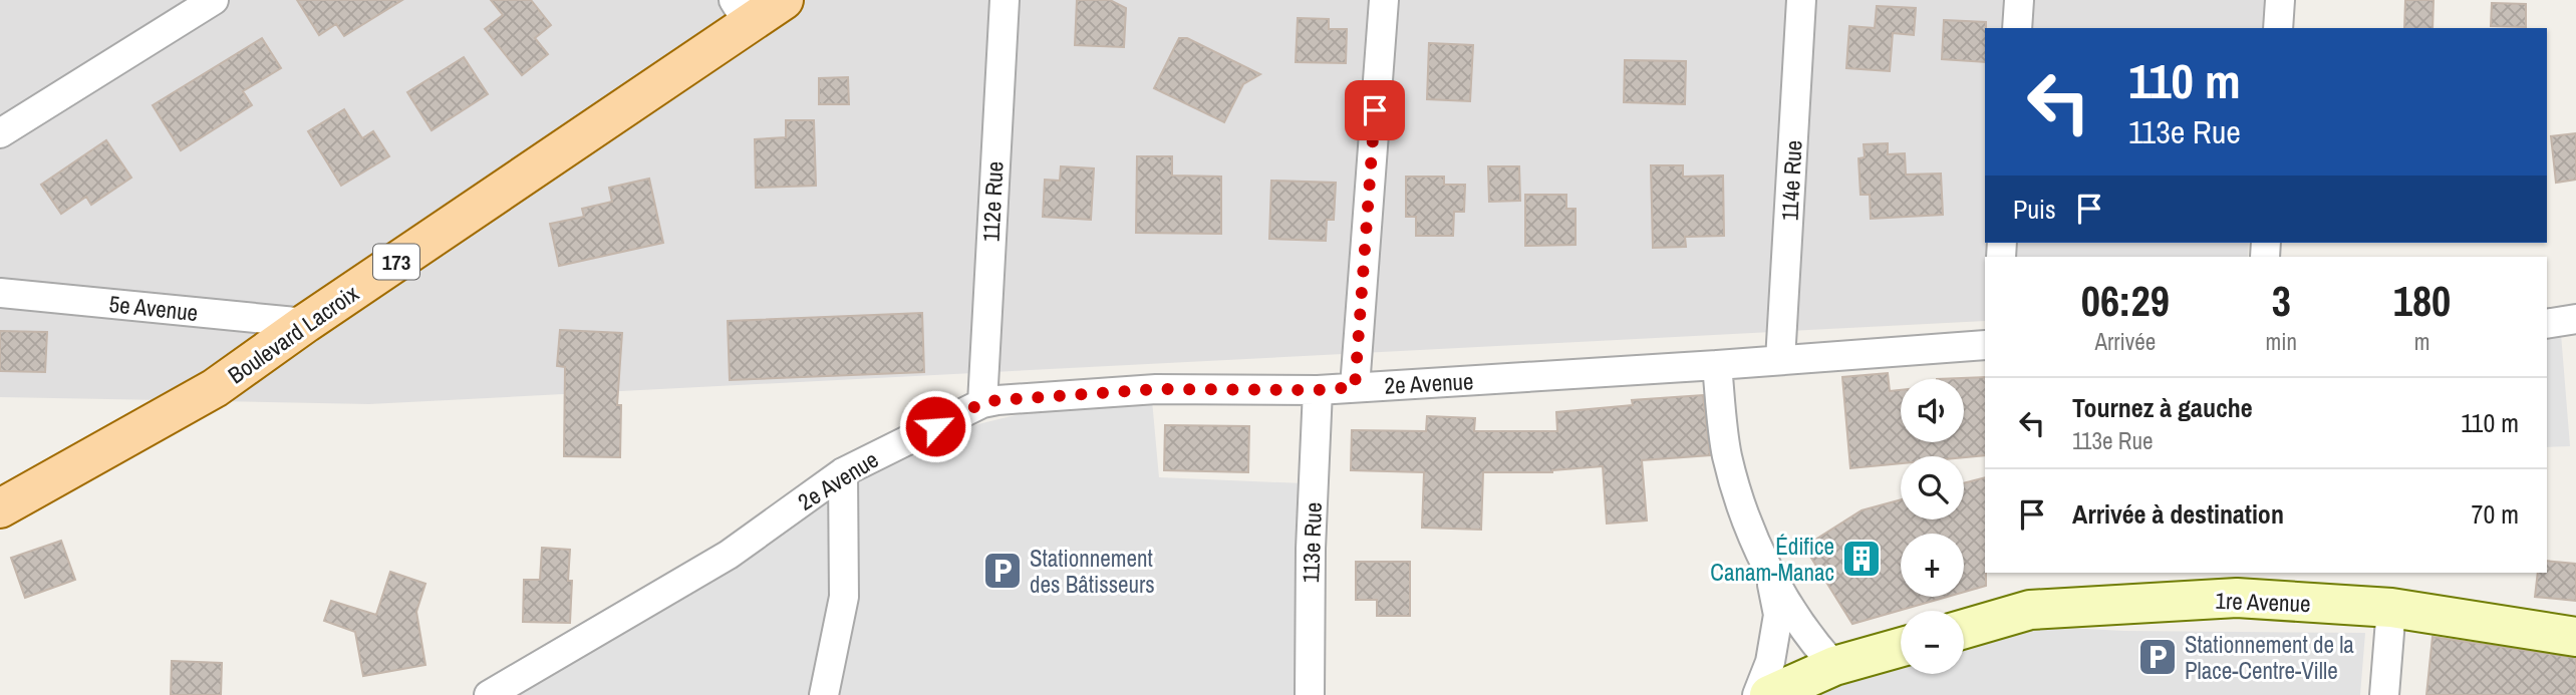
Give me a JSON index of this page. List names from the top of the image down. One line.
{"streets":{"main road":["173","Boulevard Lacroix"],"street":["114e Rue","112e Rue","5e Avenue","2e Avenue","113e Rue","1re Avenue"]},"crossings":[["114e Rue","2e Avenue"],["112e Rue","2e Avenue"],["5e Avenue","Boulevard Lacroix"],["2e Avenue","113e Rue"]],"places":{"building":["Édifice Canam-Manac"],"parking":["Stationnement des Bâtisseurs","Stationnement de la Place-Centre-Ville"]},"page":{"turn":["110 m","113e Rue"],"then":"Puis","eta":["06:29","Arrivée","3","min","180","m"],"list":[{"name":"Tournez à gauche","note":"113e Rue","value":"110 m"},{"name":"Arrivée à destination","value":"70 m"}],"map_buttons":["+","−"]}}
